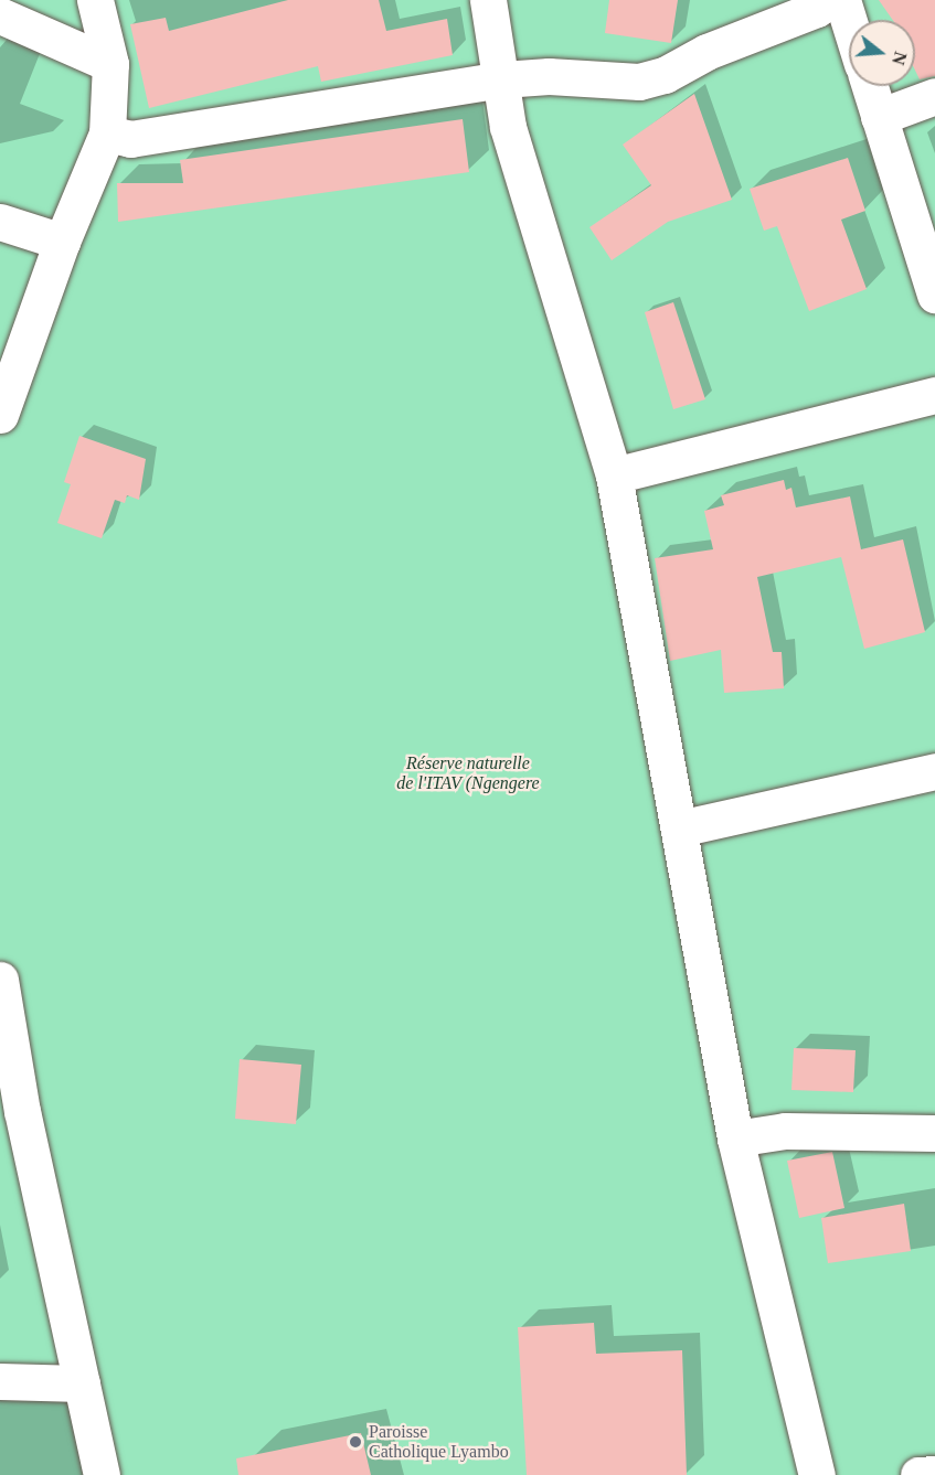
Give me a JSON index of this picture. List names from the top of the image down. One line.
{"parks":["Réserve naturelle de l'ITAV (Ngengere"],"places":["Paroisse Catholique Lyambo"],"north":"right"}
